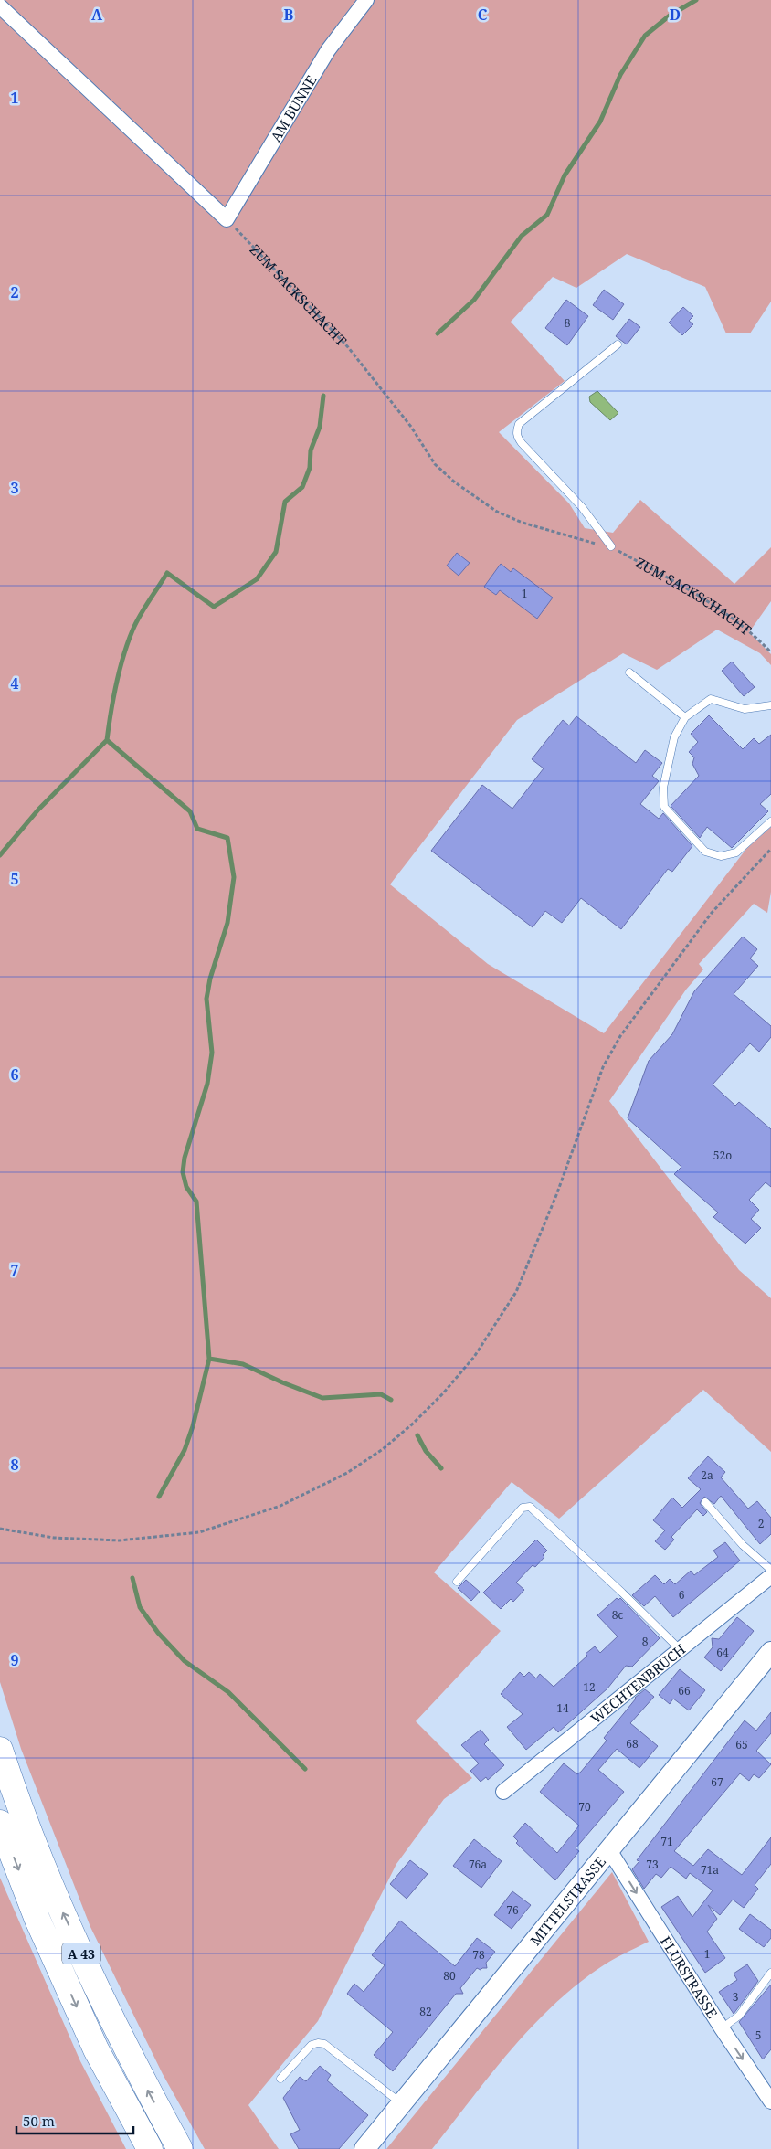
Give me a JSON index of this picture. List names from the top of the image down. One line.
{"streets":{"highway":["A 43"],"main road":["MITTELSTRASSE"],"street":["AM BUNNE","WECHTENBRUCH","FLURSTRASSE"],"path":["ZUM SACKSCHACHT"]},"crossings":[["AM BUNNE","ZUM SACKSCHACHT"],["MITTELSTRASSE","FLURSTRASSE"]],"one_way":["FLURSTRASSE"],"house_numbers":["8","1","52o","2a","2","6","8c","8","64","12","66","14","68","65","67","70","71","76a","73","71a","76","1","78","80","3","82","5"],"scale_bar":"50 m","grid":{"columns":["A","B","C","D"],"rows":["1","2","3","4","5","6","7","8","9"]}}
